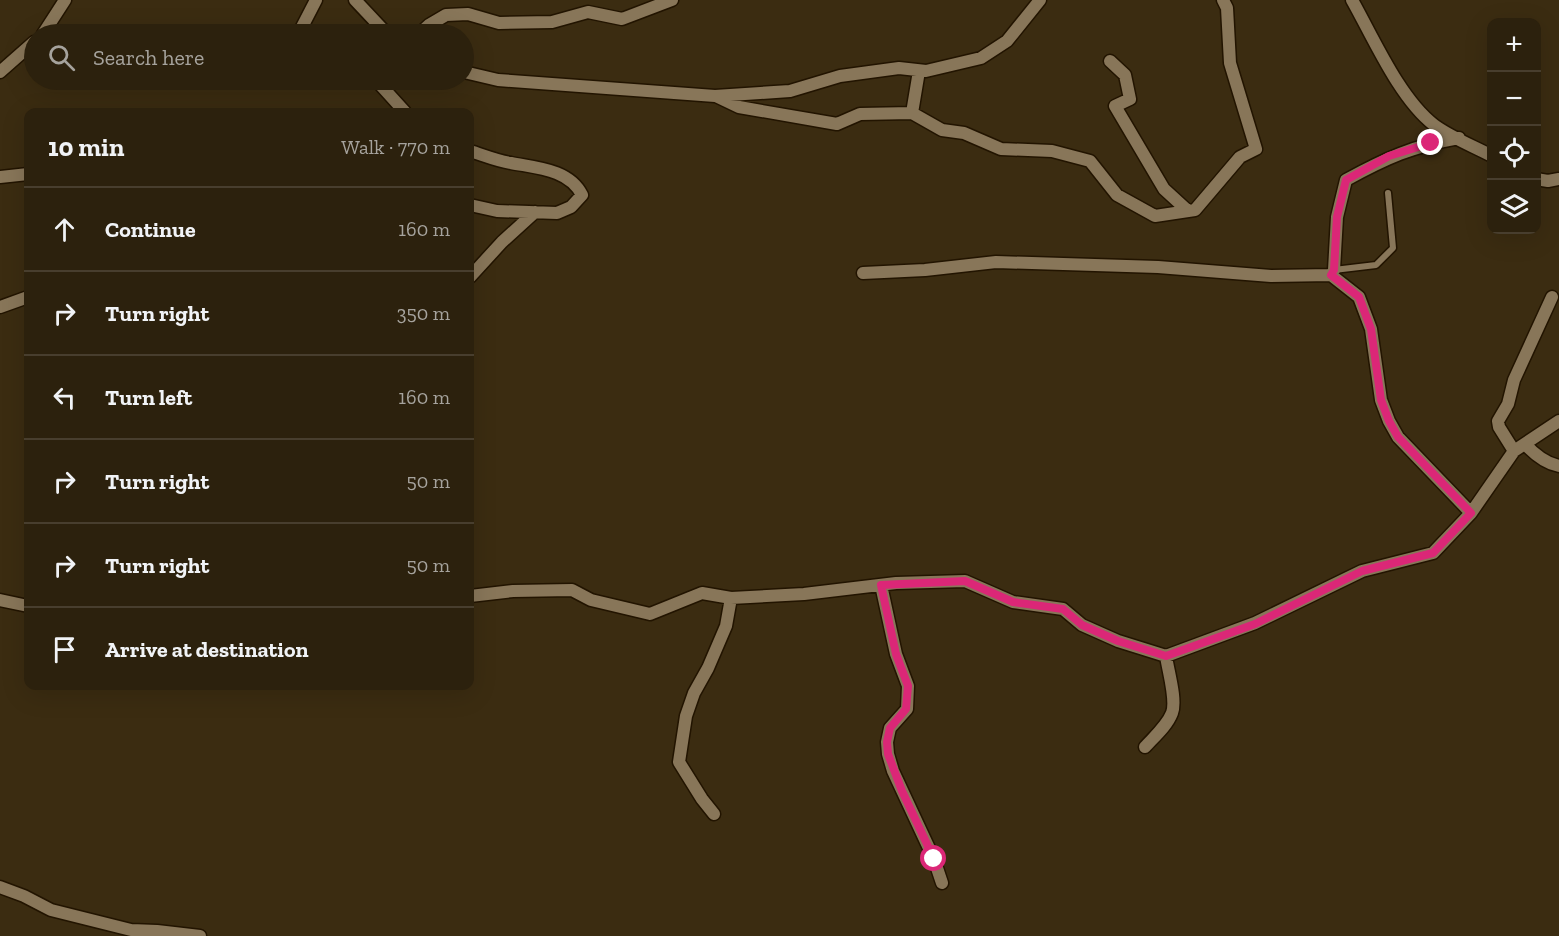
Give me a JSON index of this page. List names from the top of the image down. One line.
{"page":{"map_buttons":["+","−"],"search":"Search here","heading":["10 min","Walk · 770 m"],"list":[["Continue","160 m"],["Turn right","350 m"],["Turn left","160 m"],["Turn right","50 m"],["Turn right","50 m"],"Arrive at destination"]}}
